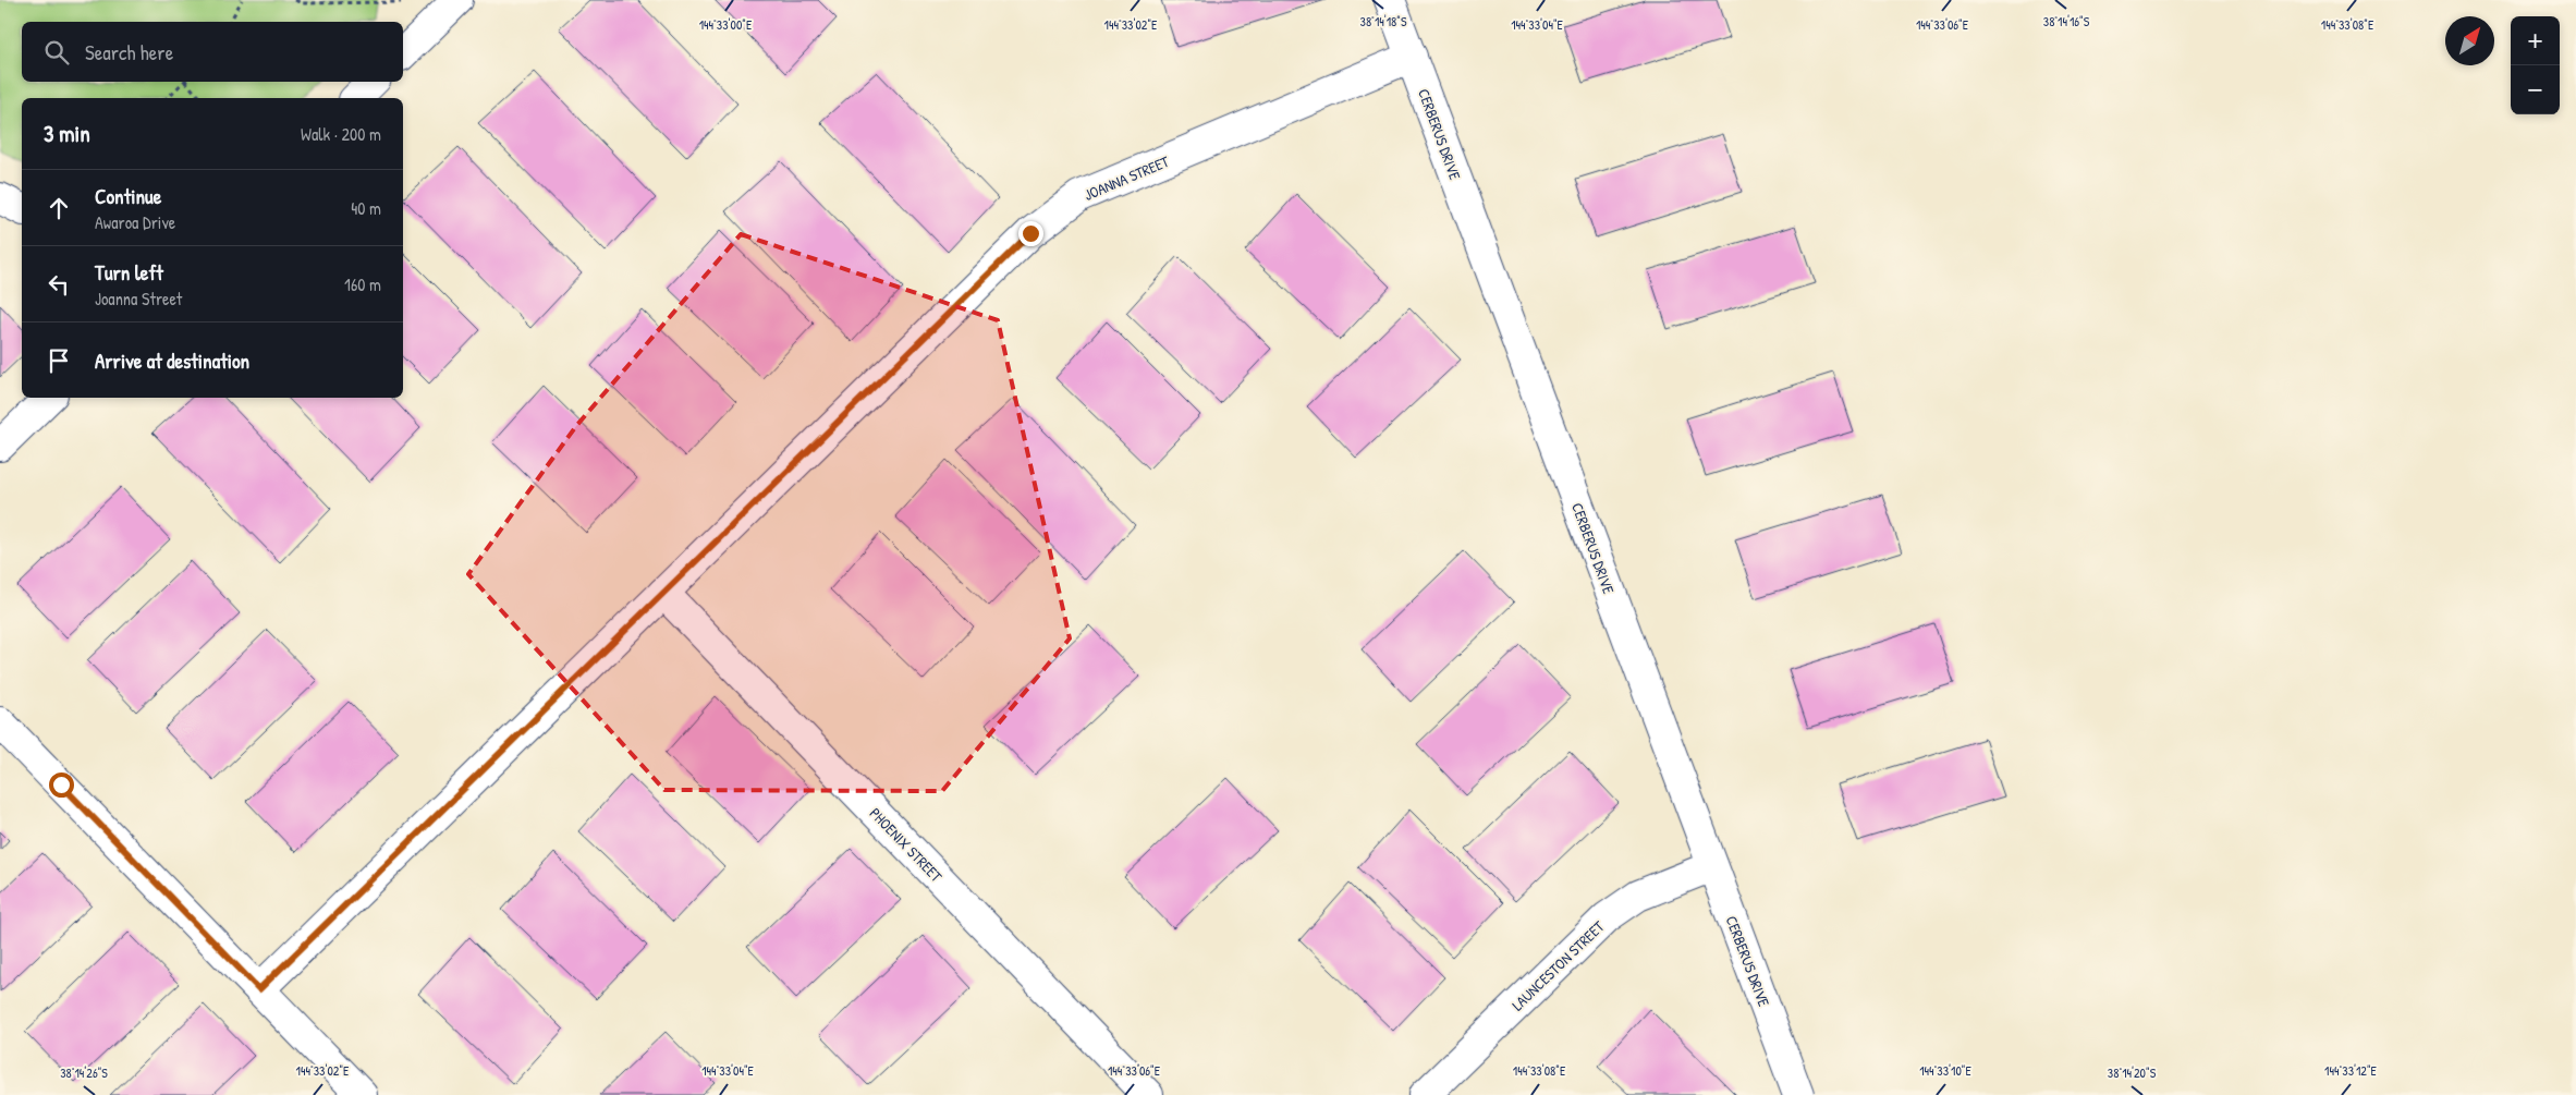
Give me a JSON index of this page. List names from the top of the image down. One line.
{"streets":{"street":["CERBERUS DRIVE","JOANNA STREET","PHOENIX STREET","LAUNCESTON STREET"]},"crossings":[["CERBERUS DRIVE","JOANNA STREET"],["CERBERUS DRIVE","LAUNCESTON STREET"],["JOANNA STREET","PHOENIX STREET"]],"north":"top right","page":{"map_buttons":["+","−"],"search":"Search here","heading":["3 min","Walk · 200 m"],"list":[["Continue","Awaroa Drive","40 m"],["Turn left","Joanna Street","160 m"],"Arrive at destination"]},"coordinates":["38°14'16\"S","38°14'18\"S","144°33'00\"E","144°33'02\"E","144°33'04\"E","144°33'06\"E","144°33'08\"E","144°33'10\"E","144°33'12\"E","38°14'26\"S","38°14'20\"S"]}
